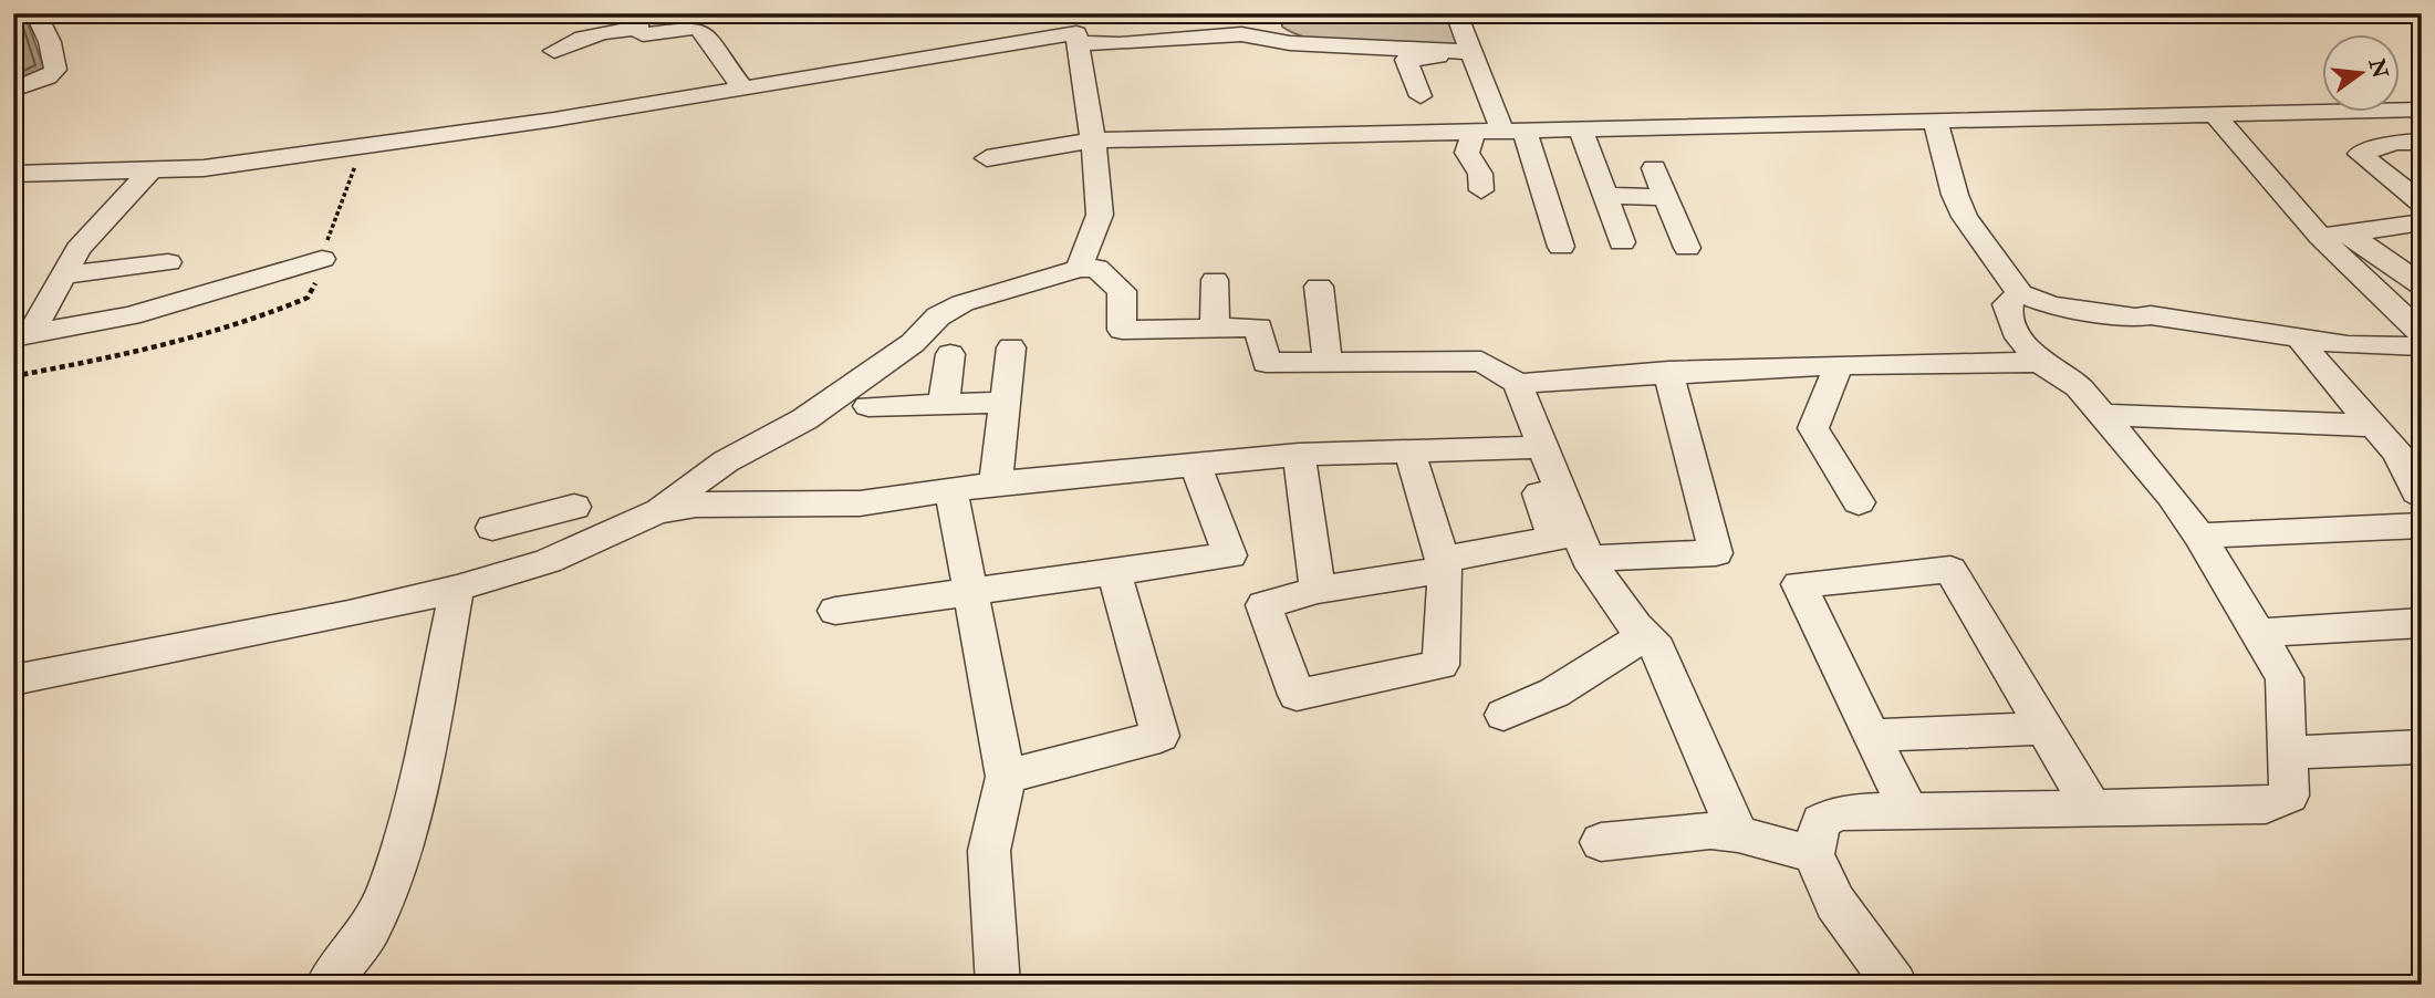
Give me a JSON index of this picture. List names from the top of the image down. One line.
{"north":"right"}
